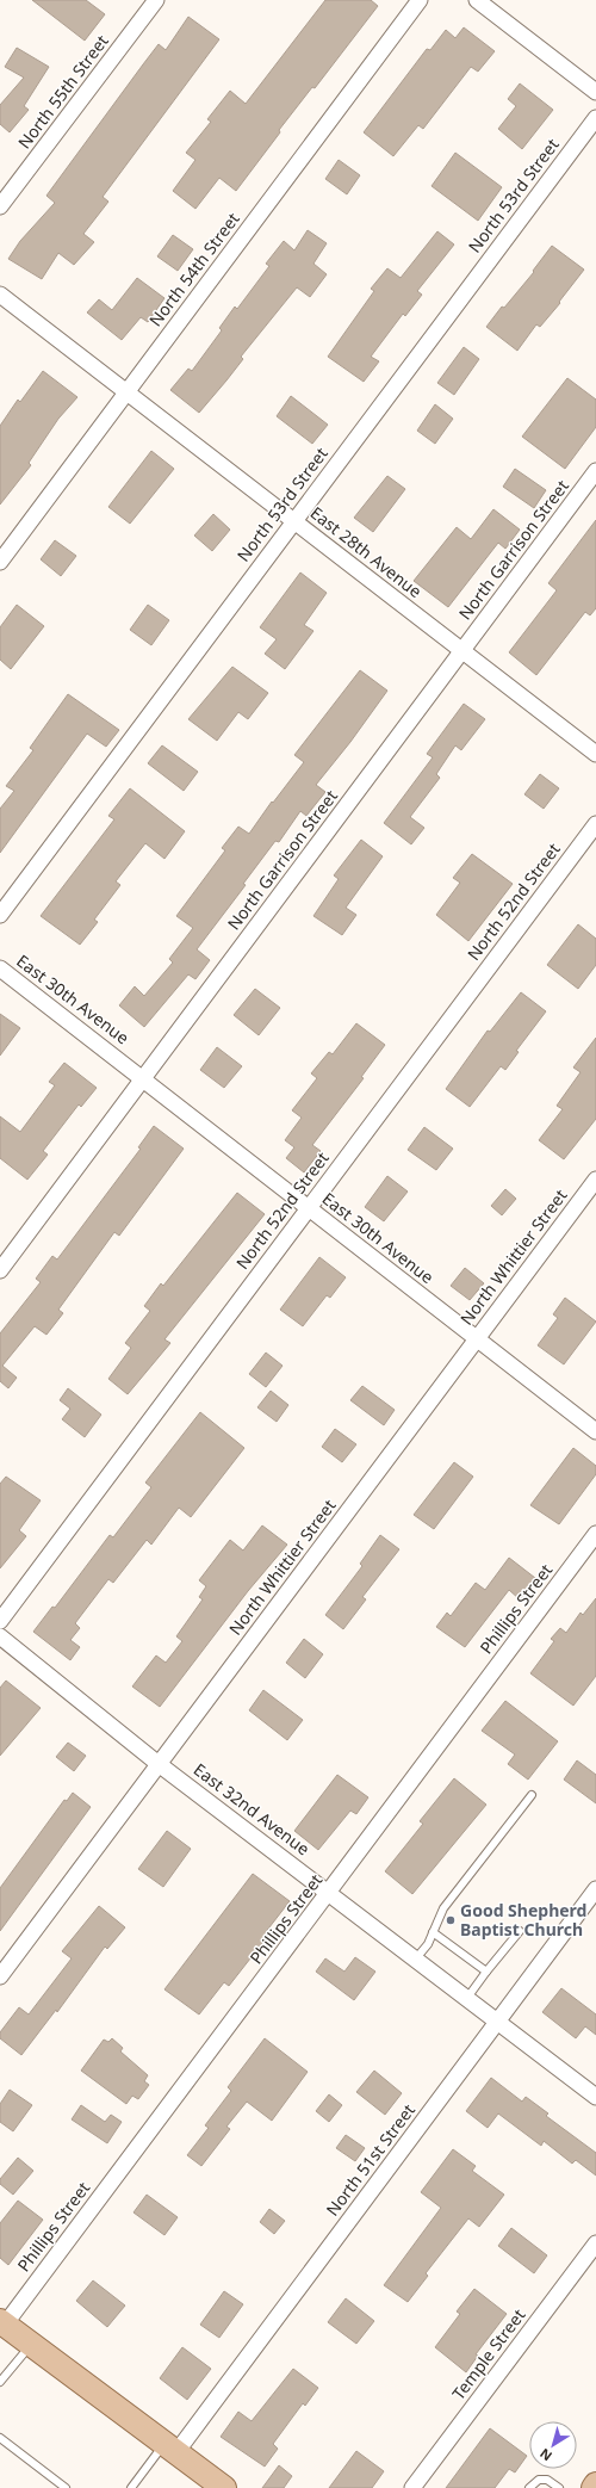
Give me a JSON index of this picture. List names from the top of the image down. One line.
{"streets":{"street":["North 55th Street","North 53rd Street","North 54th Street","North Garrison Street","East 28th Avenue","North 52nd Street","East 30th Avenue","North Whittier Street","Phillips Street","East 32nd Avenue","North 51st Street","Temple Street"]},"crossings":[["North 53rd Street","East 28th Avenue"],["North 54th Street","East 28th Avenue"],["North Garrison Street","East 28th Avenue"],["North Garrison Street","East 30th Avenue"],["North 52nd Street","East 30th Avenue"],["East 30th Avenue","North Whittier Street"],["North Whittier Street","East 32nd Avenue"],["Phillips Street","East 32nd Avenue"],["East 32nd Avenue","North 51st Street"]],"places":["Good Shepherd Baptist Church"],"north":"bottom left"}
